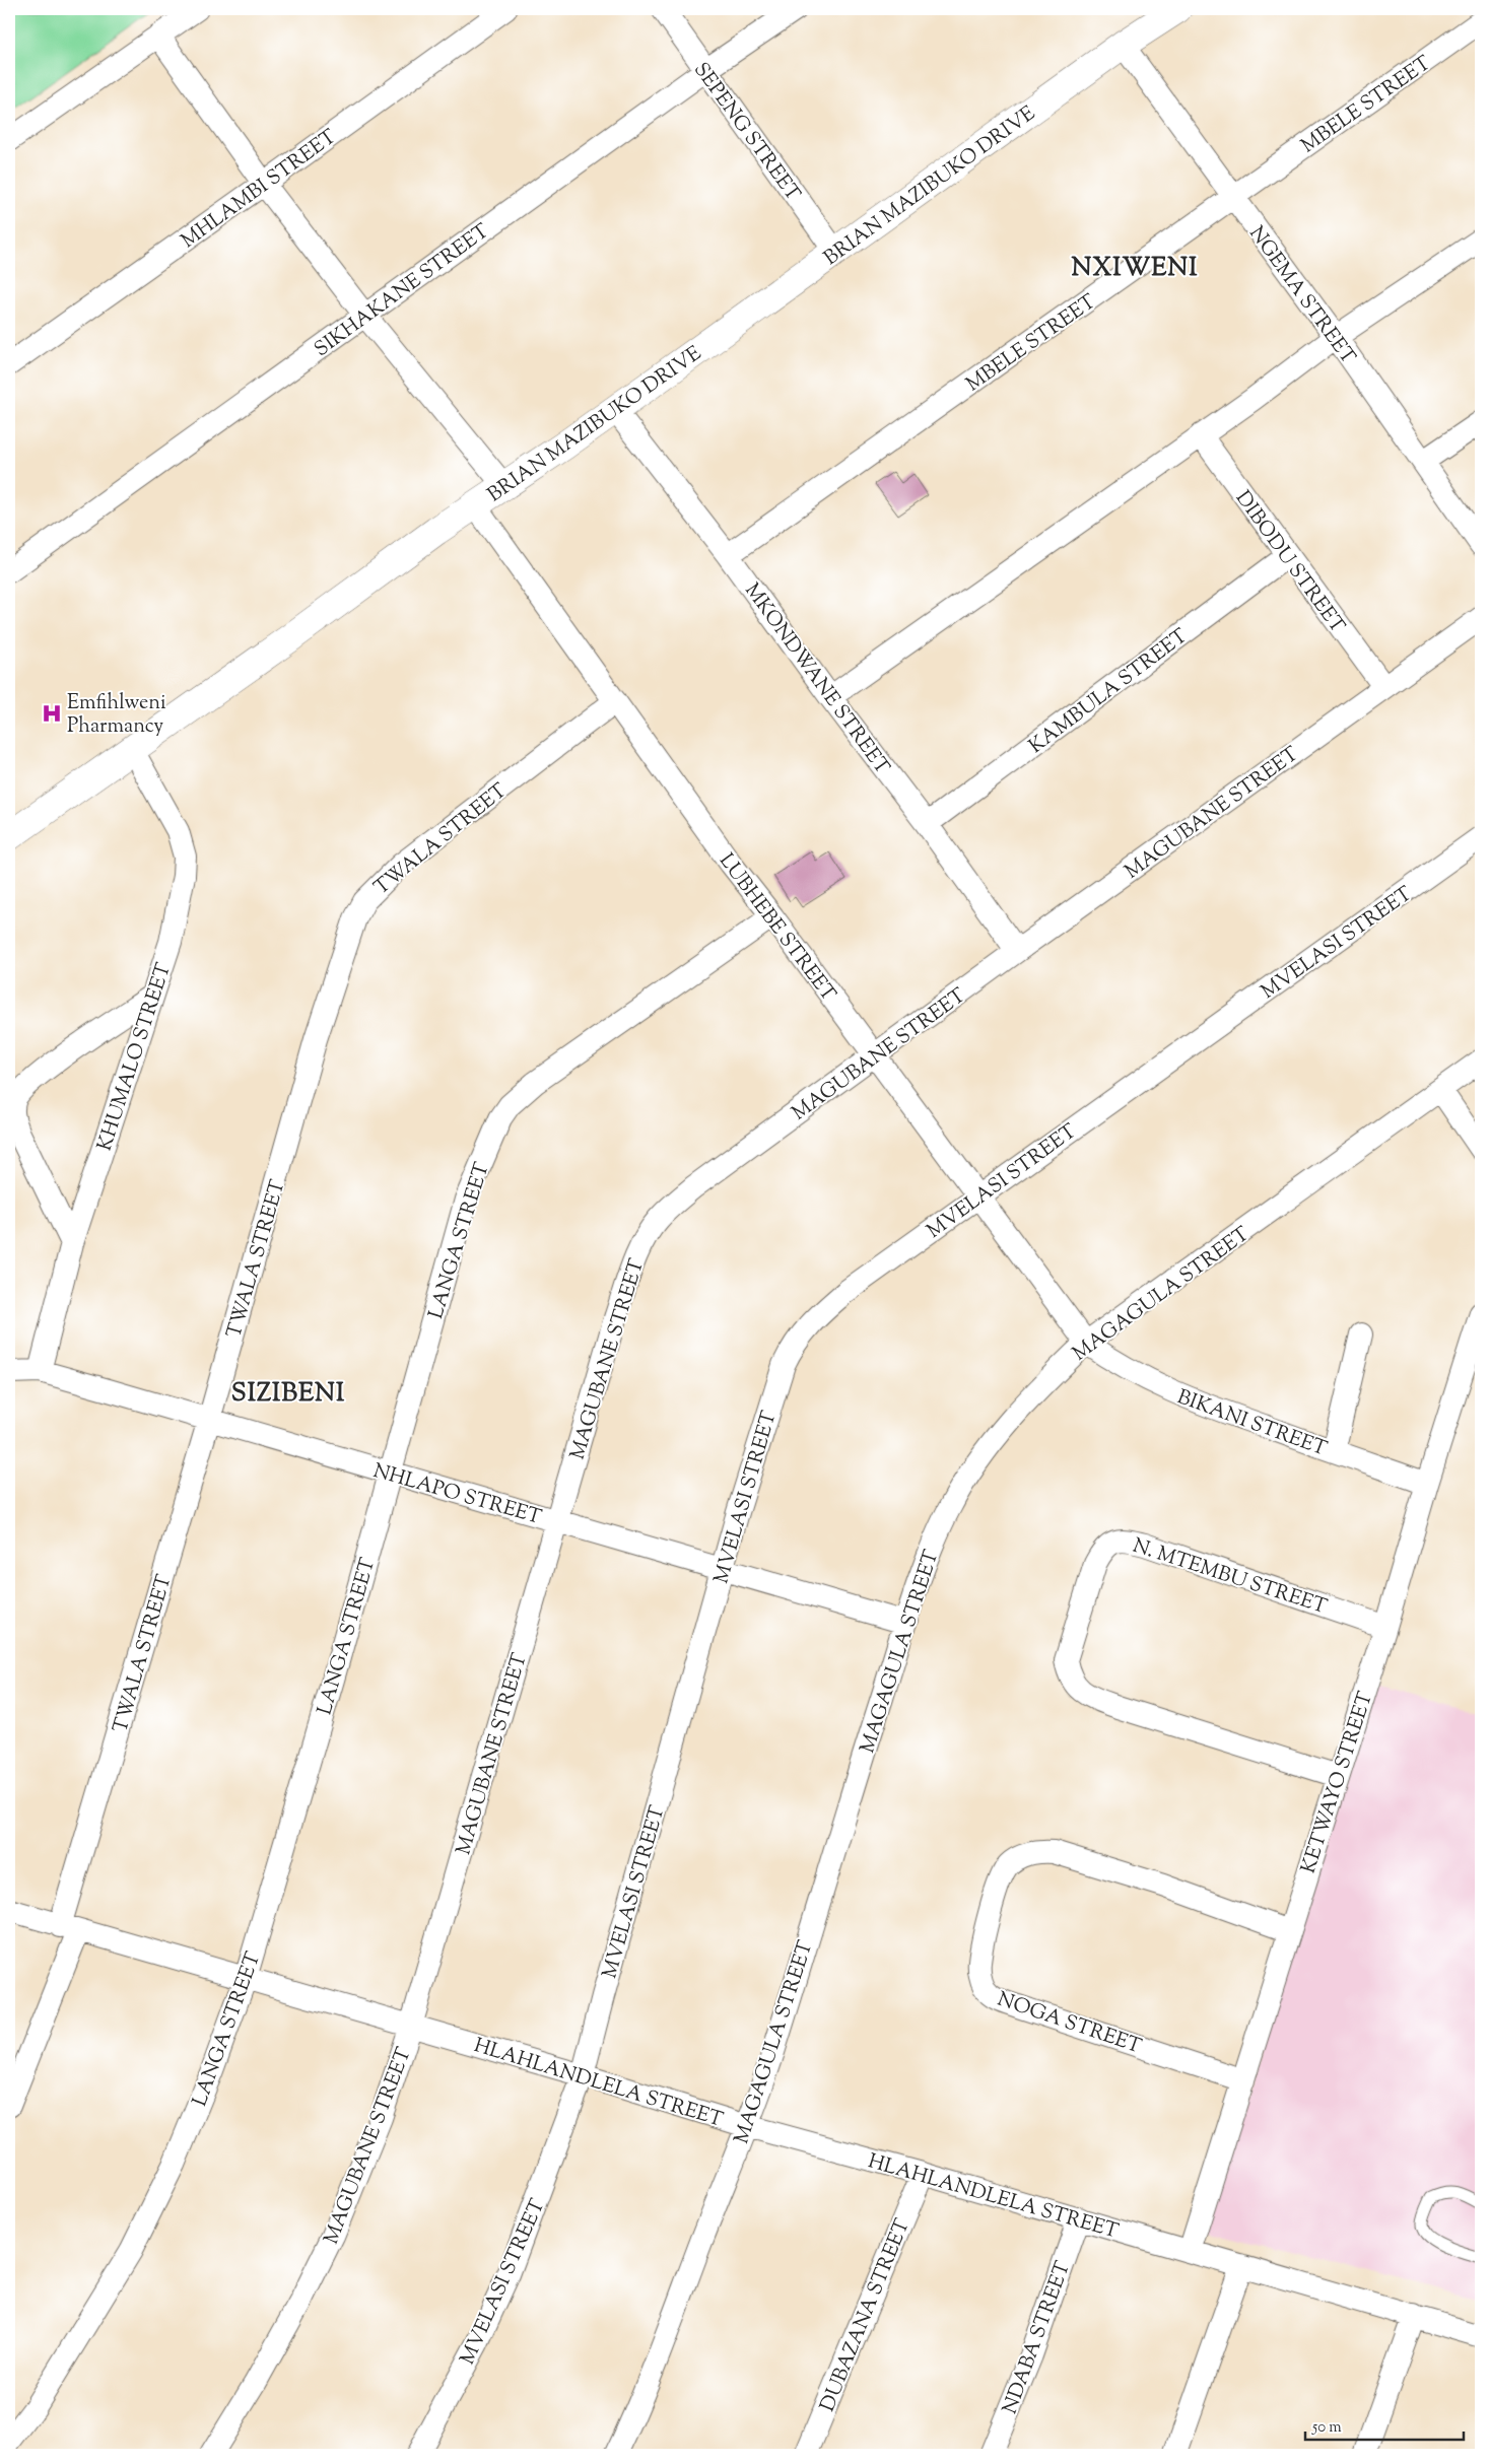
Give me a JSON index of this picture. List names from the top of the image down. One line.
{"streets":{"street":["MBELE STREET","SEPENG STREET","BRIAN MAZIBUKO DRIVE","MHLAMBI STREET","SIKHAKANE STREET","NGEMA STREET","DIBODU STREET","MKONDWANE STREET","KAMBULA STREET","MAGUBANE STREET","TWALA STREET","LUBHEBE STREET","MVELASI STREET","KHUMALO STREET","LANGA STREET","MAGAGULA STREET","BIKANI STREET","NHLAPO STREET","N. MTEMBU STREET","KETWAYO STREET","NOGA STREET","HLAHLANDLELA STREET","DUBAZANA STREET","NDABA STREET"]},"crossings":[["MBELE STREET","NGEMA STREET"],["MBELE STREET","MKONDWANE STREET"],["SEPENG STREET","BRIAN MAZIBUKO DRIVE"],["SEPENG STREET","SIKHAKANE STREET"],["BRIAN MAZIBUKO DRIVE","NGEMA STREET"],["BRIAN MAZIBUKO DRIVE","MKONDWANE STREET"],["BRIAN MAZIBUKO DRIVE","LUBHEBE STREET"],["BRIAN MAZIBUKO DRIVE","KHUMALO STREET"],["DIBODU STREET","KAMBULA STREET"],["DIBODU STREET","MAGUBANE STREET"],["MKONDWANE STREET","KAMBULA STREET"],["MKONDWANE STREET","MAGUBANE STREET"],["MAGUBANE STREET","LUBHEBE STREET"],["MAGUBANE STREET","NHLAPO STREET"],["MAGUBANE STREET","HLAHLANDLELA STREET"],["TWALA STREET","LUBHEBE STREET"],["TWALA STREET","NHLAPO STREET"],["TWALA STREET","HLAHLANDLELA STREET"],["LUBHEBE STREET","MVELASI STREET"],["LUBHEBE STREET","LANGA STREET"],["LUBHEBE STREET","MAGAGULA STREET"],["LUBHEBE STREET","BIKANI STREET"],["MVELASI STREET","NHLAPO STREET"],["MVELASI STREET","HLAHLANDLELA STREET"],["KHUMALO STREET","NHLAPO STREET"],["LANGA STREET","NHLAPO STREET"],["LANGA STREET","HLAHLANDLELA STREET"],["MAGAGULA STREET","BIKANI STREET"],["MAGAGULA STREET","NHLAPO STREET"],["MAGAGULA STREET","HLAHLANDLELA STREET"],["BIKANI STREET","KETWAYO STREET"],["N. MTEMBU STREET","KETWAYO STREET"],["KETWAYO STREET","NOGA STREET"],["KETWAYO STREET","HLAHLANDLELA STREET"],["HLAHLANDLELA STREET","DUBAZANA STREET"],["HLAHLANDLELA STREET","NDABA STREET"]],"districts":["NXIWENI","SIZIBENI"],"places":{"hospital":["Emfihlweni Pharmancy"]},"scale_bar":"50 m"}
